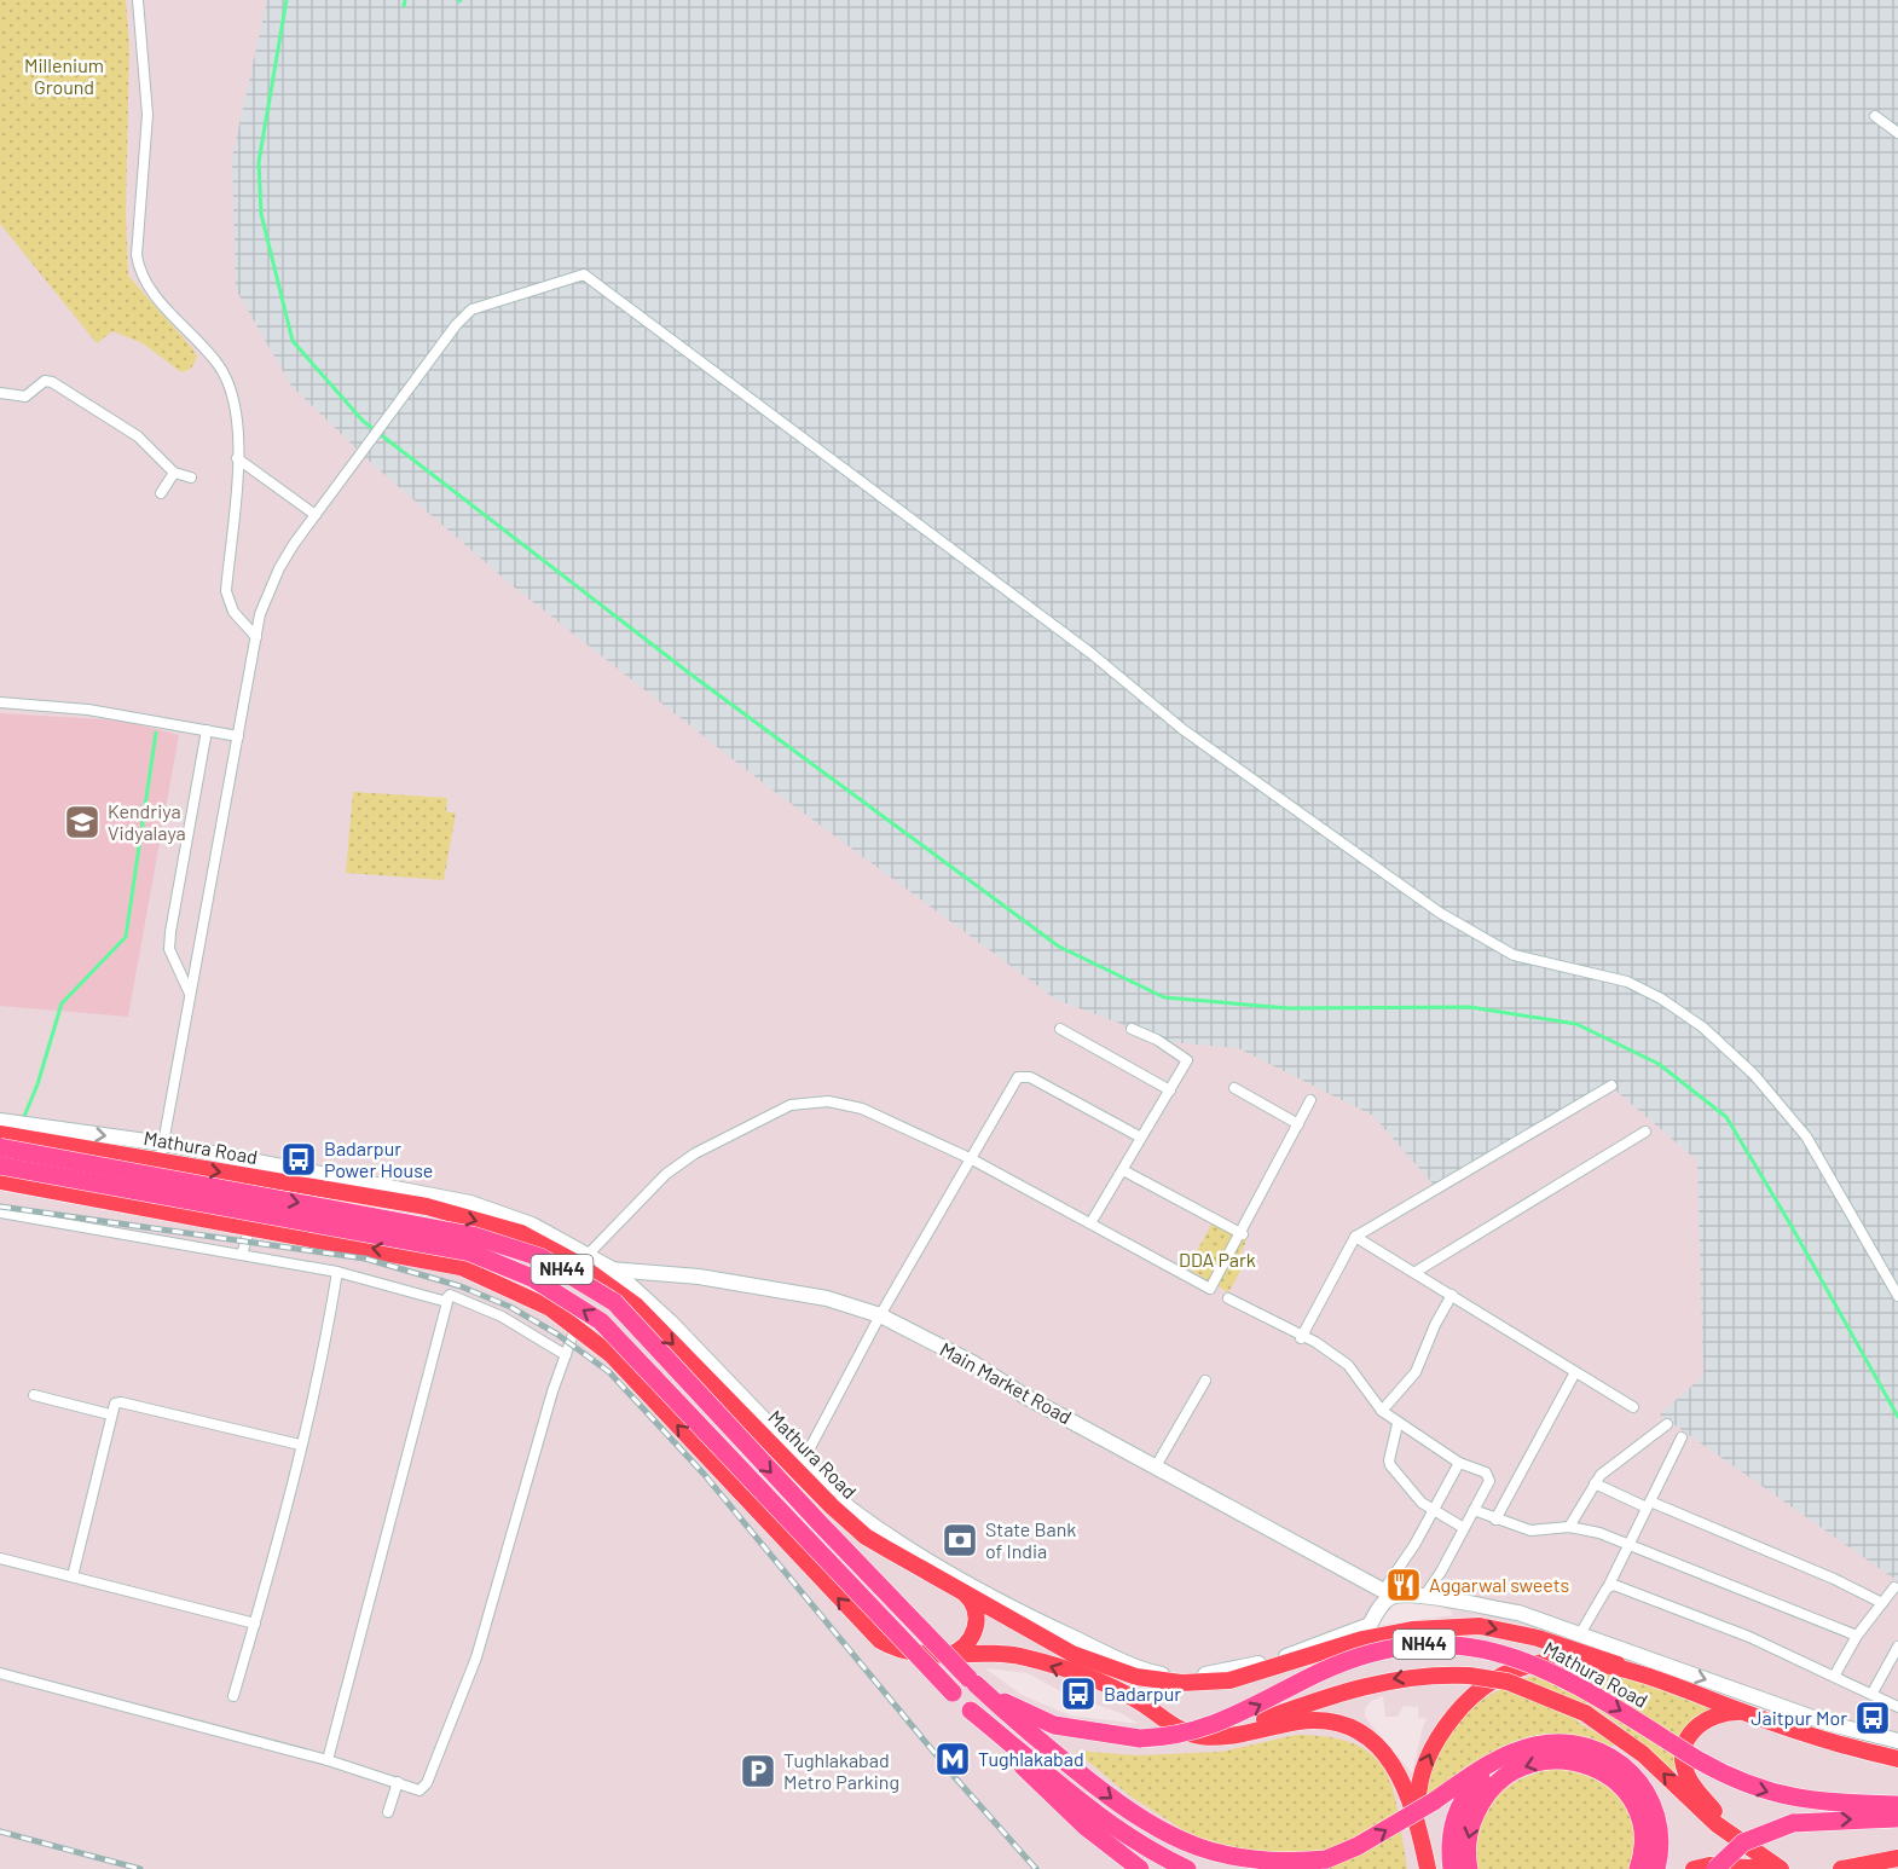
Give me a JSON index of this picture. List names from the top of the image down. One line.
{"streets":{"highway":["Mathura Road","NH44"],"street":["Main Market Road"]},"crossings":[["Mathura Road","Main Market Road"]],"parks":["Millenium Ground","DDA Park"],"places":{"school or university":["Kendriya Vidyalaya"],"bus stop":["Badarpur Power House","Badarpur","Jaitpur Mor"],"bank":["State Bank of India"],"restaurant":["Aggarwal sweets"],"metro station":["Tughlakabad"],"parking":["Tughlakabad Metro Parking"]}}
